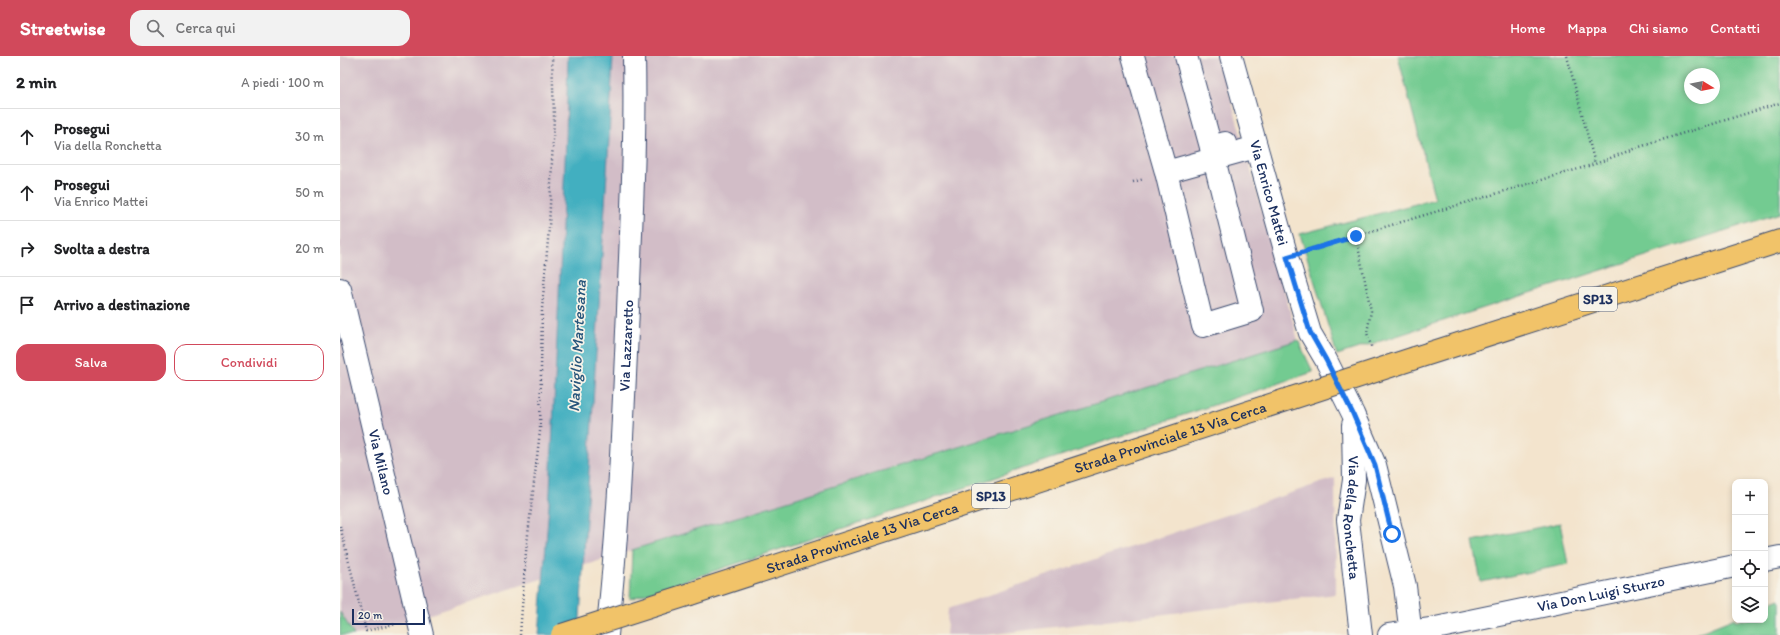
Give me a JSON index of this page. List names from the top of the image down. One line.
{"streets":{"main road":["SP13","Strada Provinciale 13 Via Cerca"],"street":["Via Enrico Mattei","Via Lazzaretto","Via Milano","Via della Ronchetta","Via Don Luigi Sturzo"]},"crossings":[["Via Enrico Mattei","Via della Ronchetta"],["Via della Ronchetta","Via Don Luigi Sturzo"]],"water":["Naviglio Martesana"],"scale_bar":"20 m","north":"right","page":{"header":"Streetwise","search":"Cerca qui","nav":["Home","Mappa","Chi siamo","Contatti"],"heading":["2 min","A piedi · 100 m"],"list":[["Prosegui","Via della Ronchetta","30 m"],["Prosegui","Via Enrico Mattei","50 m"],["Svolta a destra","20 m"],"Arrivo a destinazione"],"buttons":["Salva","Condividi"],"map_buttons":["+","−"],"scale":"20 m"}}
